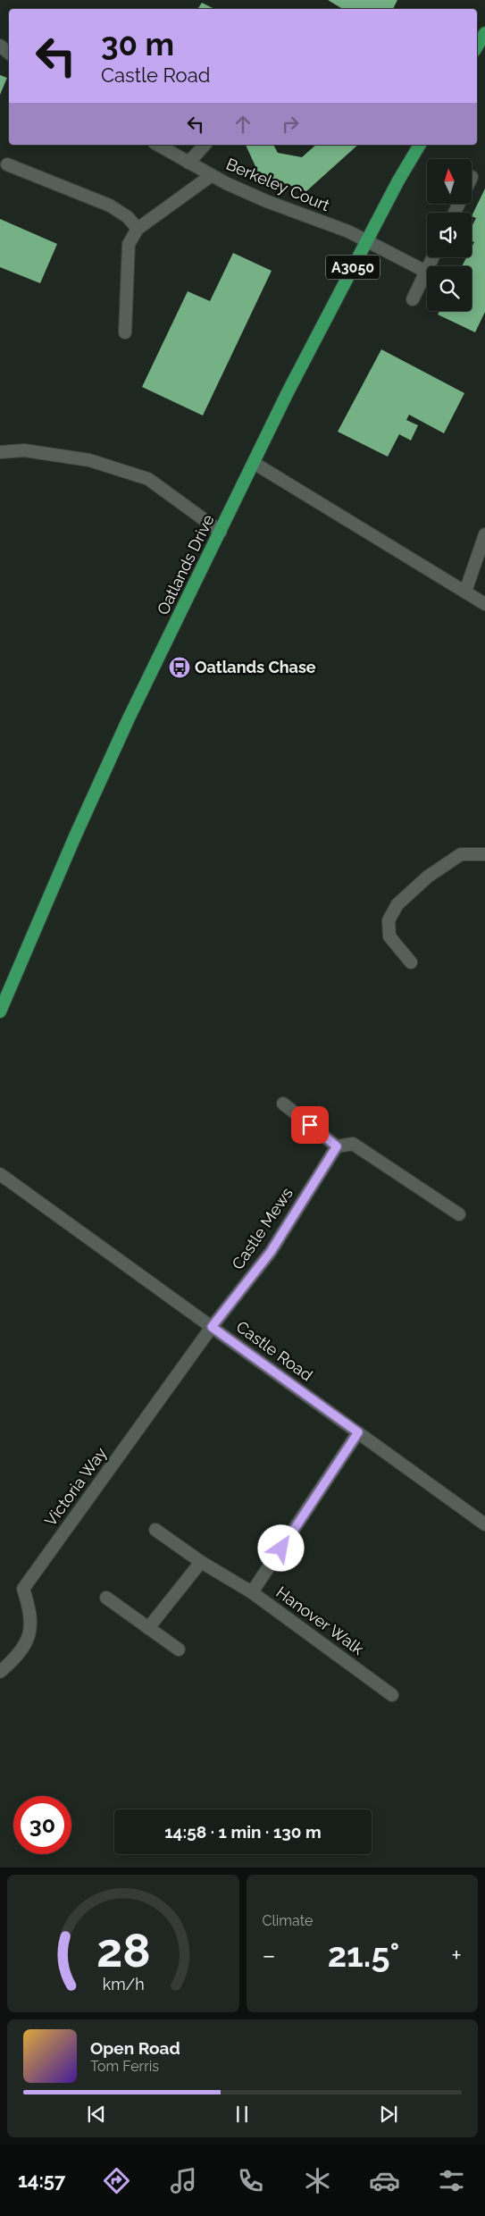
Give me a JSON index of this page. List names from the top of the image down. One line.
{"streets":{"main road":["A3050","Oatlands Drive"],"street":["Berkeley Court","Castle Mews","Castle Road","Victoria Way","Hanover Walk"]},"crossings":[["Berkeley Court","Oatlands Drive"],["Castle Mews","Castle Road"],["Castle Mews","Victoria Way"],["Castle Road","Victoria Way"],["Castle Road","Hanover Walk"]],"places":{"bus stop":["Oatlands Chase"]},"north":"top","page":{"turn":["30 m","Castle Road"],"limit":"30","trip":"14:58 · 1 min · 130 m","tile":"Climate","heat":["−","21.5°","+"],"song":["Open Road","Tom Ferris"],"tabs":"14:57","gauge":["28","km/h"]}}
